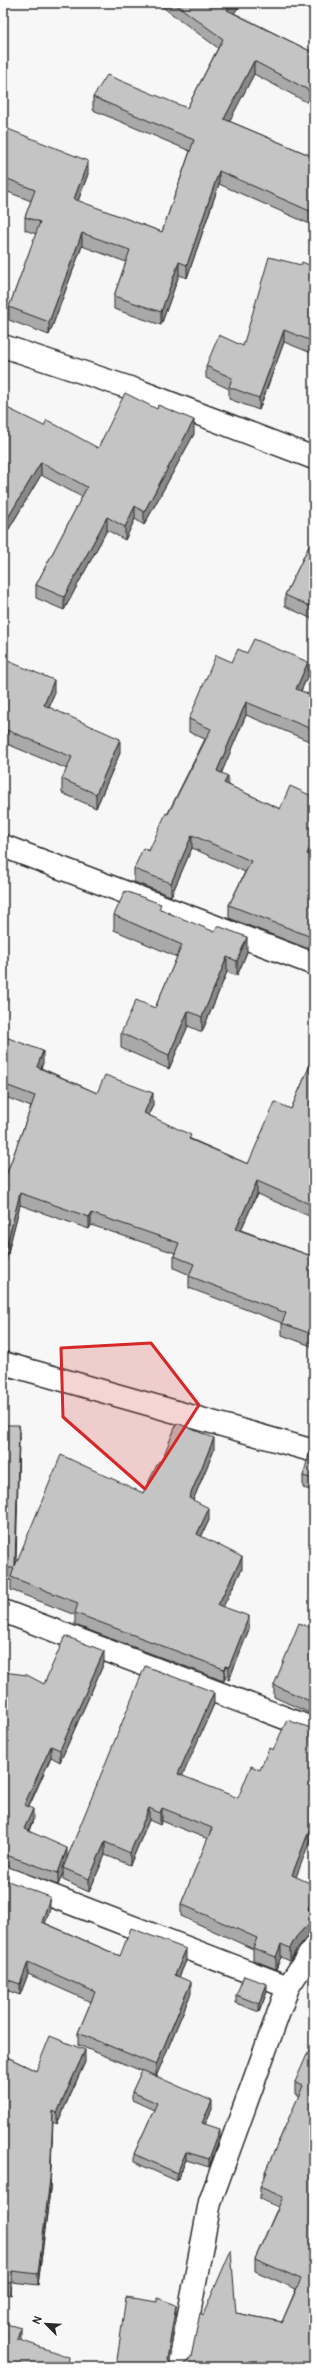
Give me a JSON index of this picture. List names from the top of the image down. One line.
{"north":"top left"}
